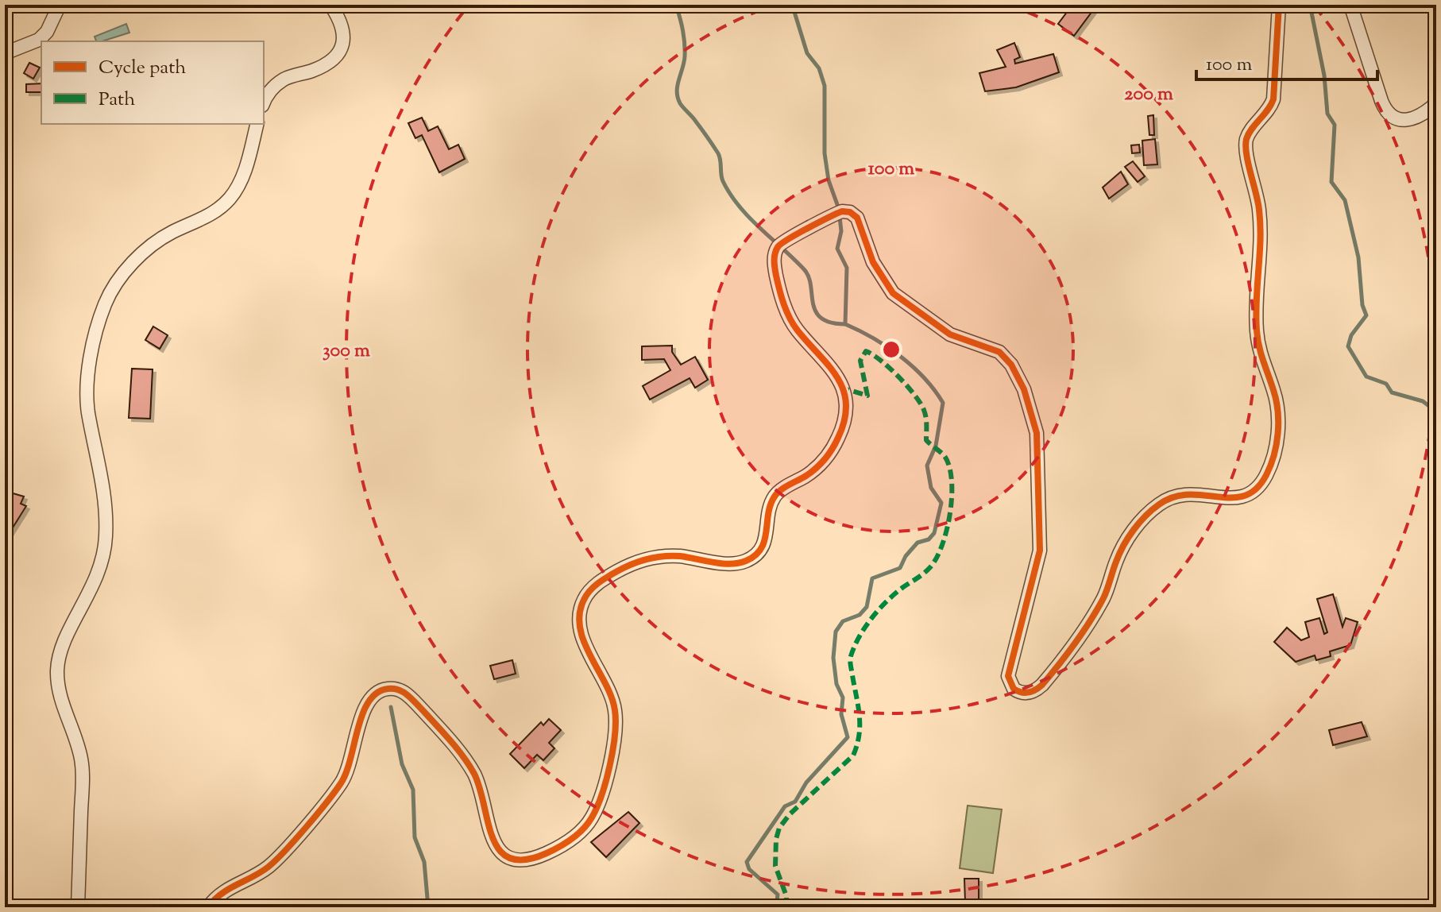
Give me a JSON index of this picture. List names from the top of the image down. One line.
{"legend":["Cycle path","Path"],"scale_bar":"100 m","rings":["200 m","100 m","300 m"]}
